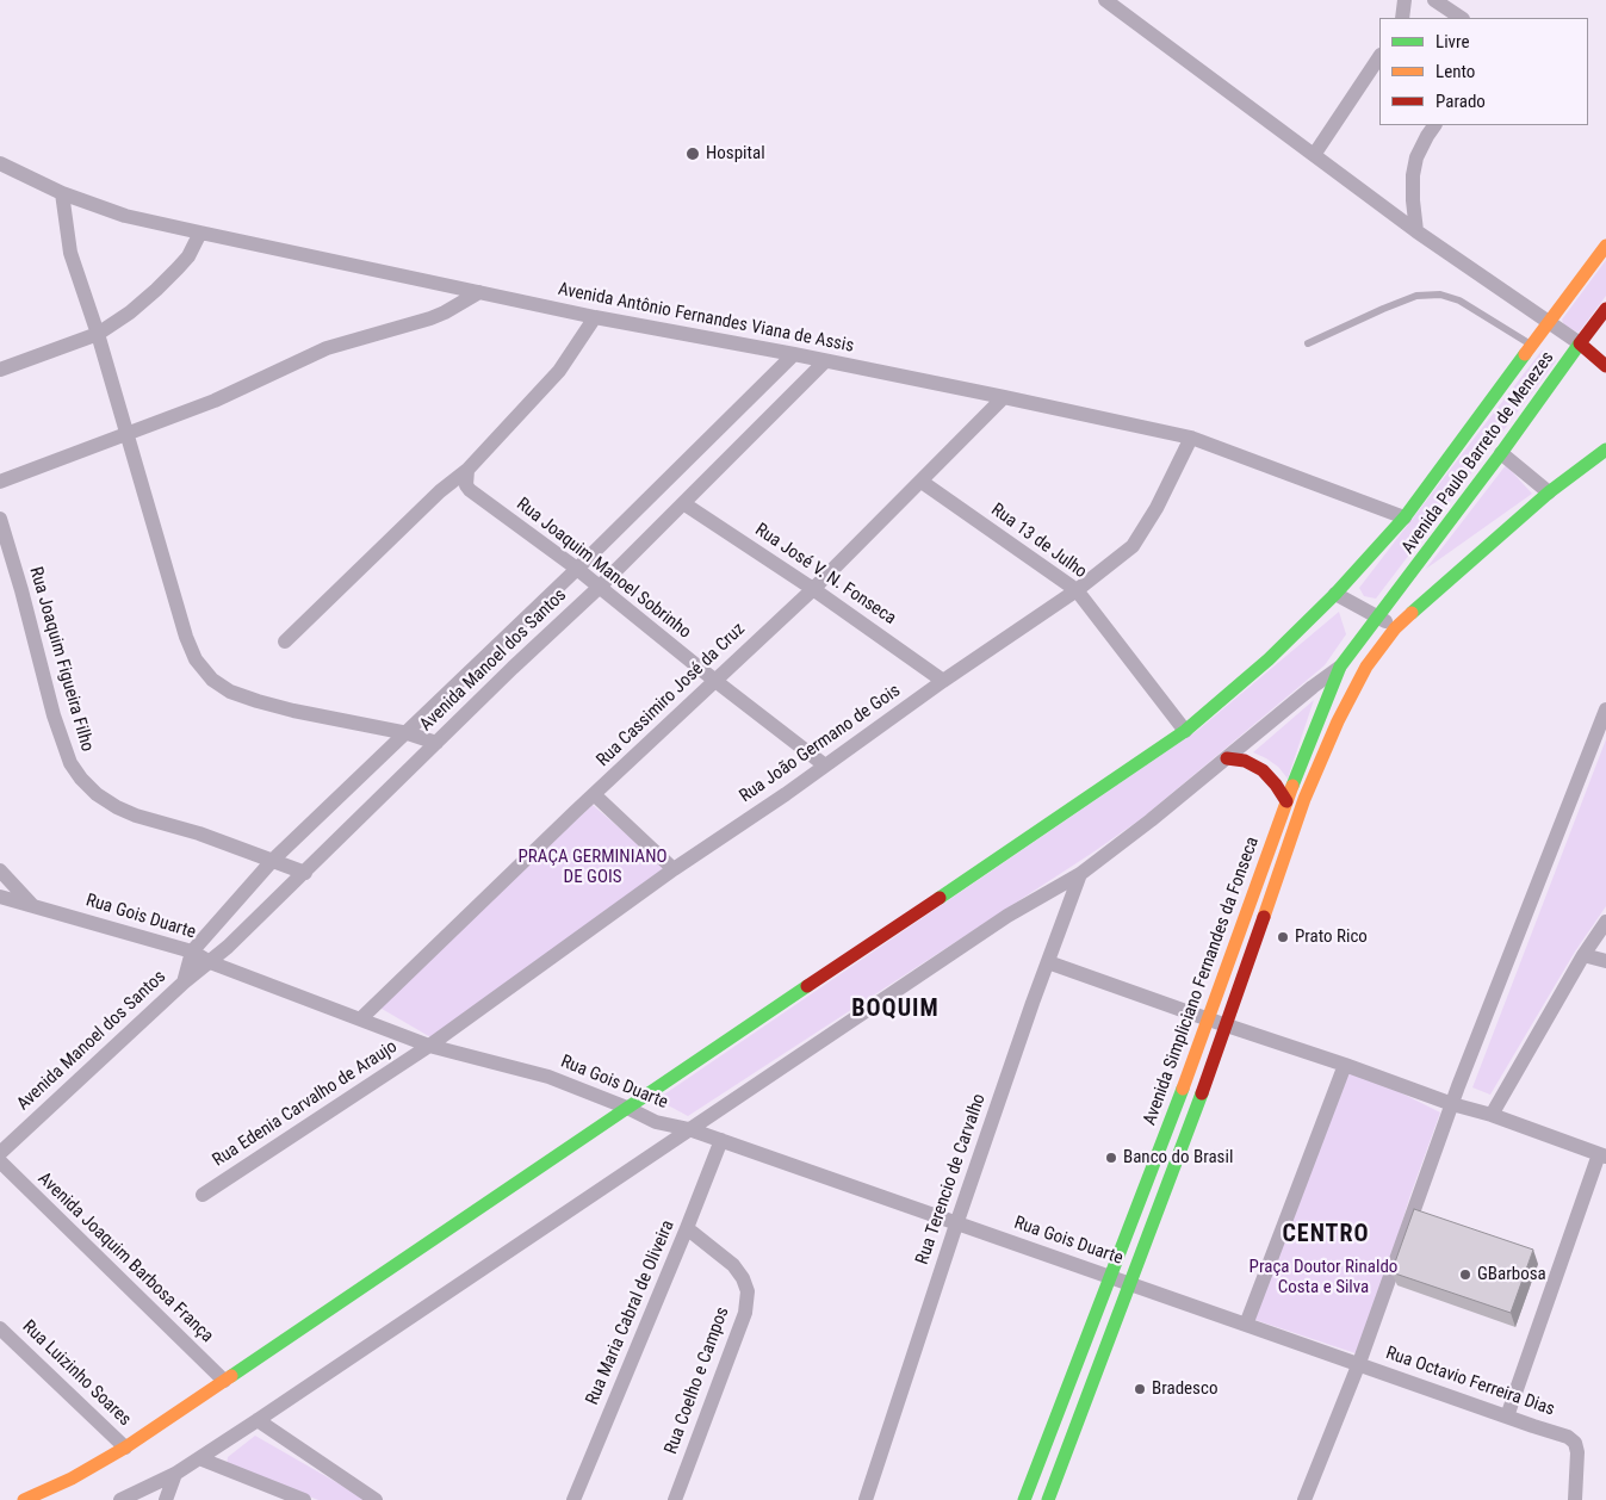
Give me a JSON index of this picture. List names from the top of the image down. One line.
{"streets":{"main road":["Avenida Paulo Barreto de Menezes","Avenida Simpliciano Fernandes da Fonseca"],"street":["Avenida Antônio Fernandes Viana de Assis","Rua 13 de Julho","Rua Joaquim Manoel Sobrinho","Rua José V. N. Fonseca","Rua Joaquim Figueira Filho","Avenida Manoel dos Santos","Rua Cassimiro José da Cruz","Rua João Germano de Gois","Rua Gois Duarte","Rua Edenia Carvalho de Araujo","Rua Terencio de Carvalho","Avenida Joaquim Barbosa França","Rua Maria Cabral de Oliveira","Rua Luizinho Soares","Rua Coelho e Campos","Rua Octavio Ferreira Dias"]},"crossings":[["Avenida Antônio Fernandes Viana de Assis","Avenida Manoel dos Santos"],["Avenida Antônio Fernandes Viana de Assis","Rua Cassimiro José da Cruz"],["Avenida Antônio Fernandes Viana de Assis","Rua João Germano de Gois"],["Avenida Paulo Barreto de Menezes","Avenida Simpliciano Fernandes da Fonseca"],["Rua 13 de Julho","Rua Cassimiro José da Cruz"],["Rua 13 de Julho","Rua João Germano de Gois"],["Rua Joaquim Manoel Sobrinho","Avenida Manoel dos Santos"],["Rua Joaquim Manoel Sobrinho","Rua Cassimiro José da Cruz"],["Rua Joaquim Manoel Sobrinho","Rua João Germano de Gois"],["Rua José V. N. Fonseca","Avenida Manoel dos Santos"],["Rua José V. N. Fonseca","Rua Cassimiro José da Cruz"],["Rua José V. N. Fonseca","Rua João Germano de Gois"],["Rua Joaquim Figueira Filho","Avenida Manoel dos Santos"],["Avenida Manoel dos Santos","Rua Gois Duarte"],["Rua Cassimiro José da Cruz","Rua Gois Duarte"],["Rua João Germano de Gois","Rua Gois Duarte"],["Rua João Germano de Gois","Rua Edenia Carvalho de Araujo"],["Rua Gois Duarte","Avenida Simpliciano Fernandes da Fonseca"],["Rua Gois Duarte","Rua Edenia Carvalho de Araujo"],["Rua Gois Duarte","Rua Terencio de Carvalho"],["Rua Gois Duarte","Rua Maria Cabral de Oliveira"],["Rua Maria Cabral de Oliveira","Rua Coelho e Campos"]],"districts":["BOQUIM","CENTRO"],"parks":["PRAÇA GERMINIANO DE GOIS","Praça Doutor Rinaldo Costa e Silva"],"places":["Hospital","Prato Rico","Banco do Brasil","GBarbosa","Bradesco"],"legend":["Livre","Lento","Parado"]}
